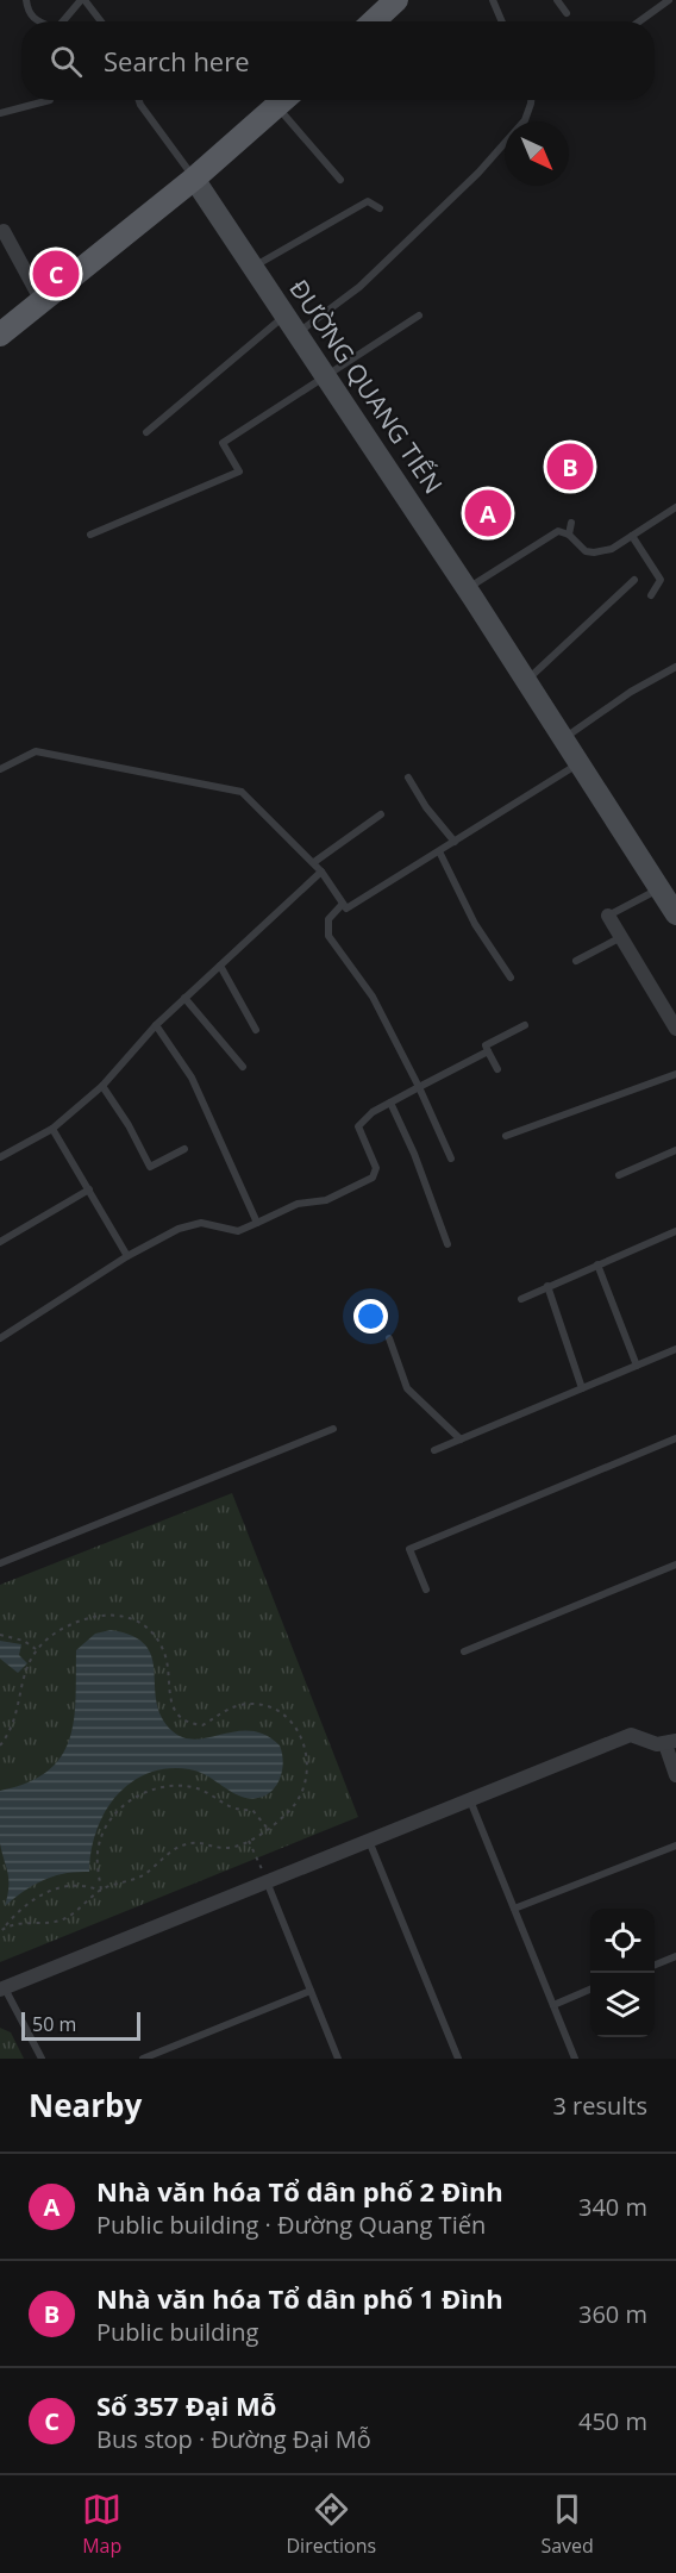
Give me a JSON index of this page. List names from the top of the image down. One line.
{"streets":{"street":["ĐƯỜNG QUANG TIẾN"]},"scale_bar":"50 m","north":"bottom right","page":{"search":"Search here","pins":["C","B","A"],"scale":"50 m","heading":["Nearby","3 results"],"list":[{"mark":"A","name":"Nhà văn hóa Tổ dân phố 2 Đình","note":"Public building · Đường Quang Tiến","value":"340 m"},{"mark":"B","name":"Nhà văn hóa Tổ dân phố 1 Đình","note":"Public building","value":"360 m"},{"mark":"C","name":"Số 357 Đại Mỗ","note":"Bus stop · Đường Đại Mỗ","value":"450 m"}],"nav":["Map","Directions","Saved"]}}
